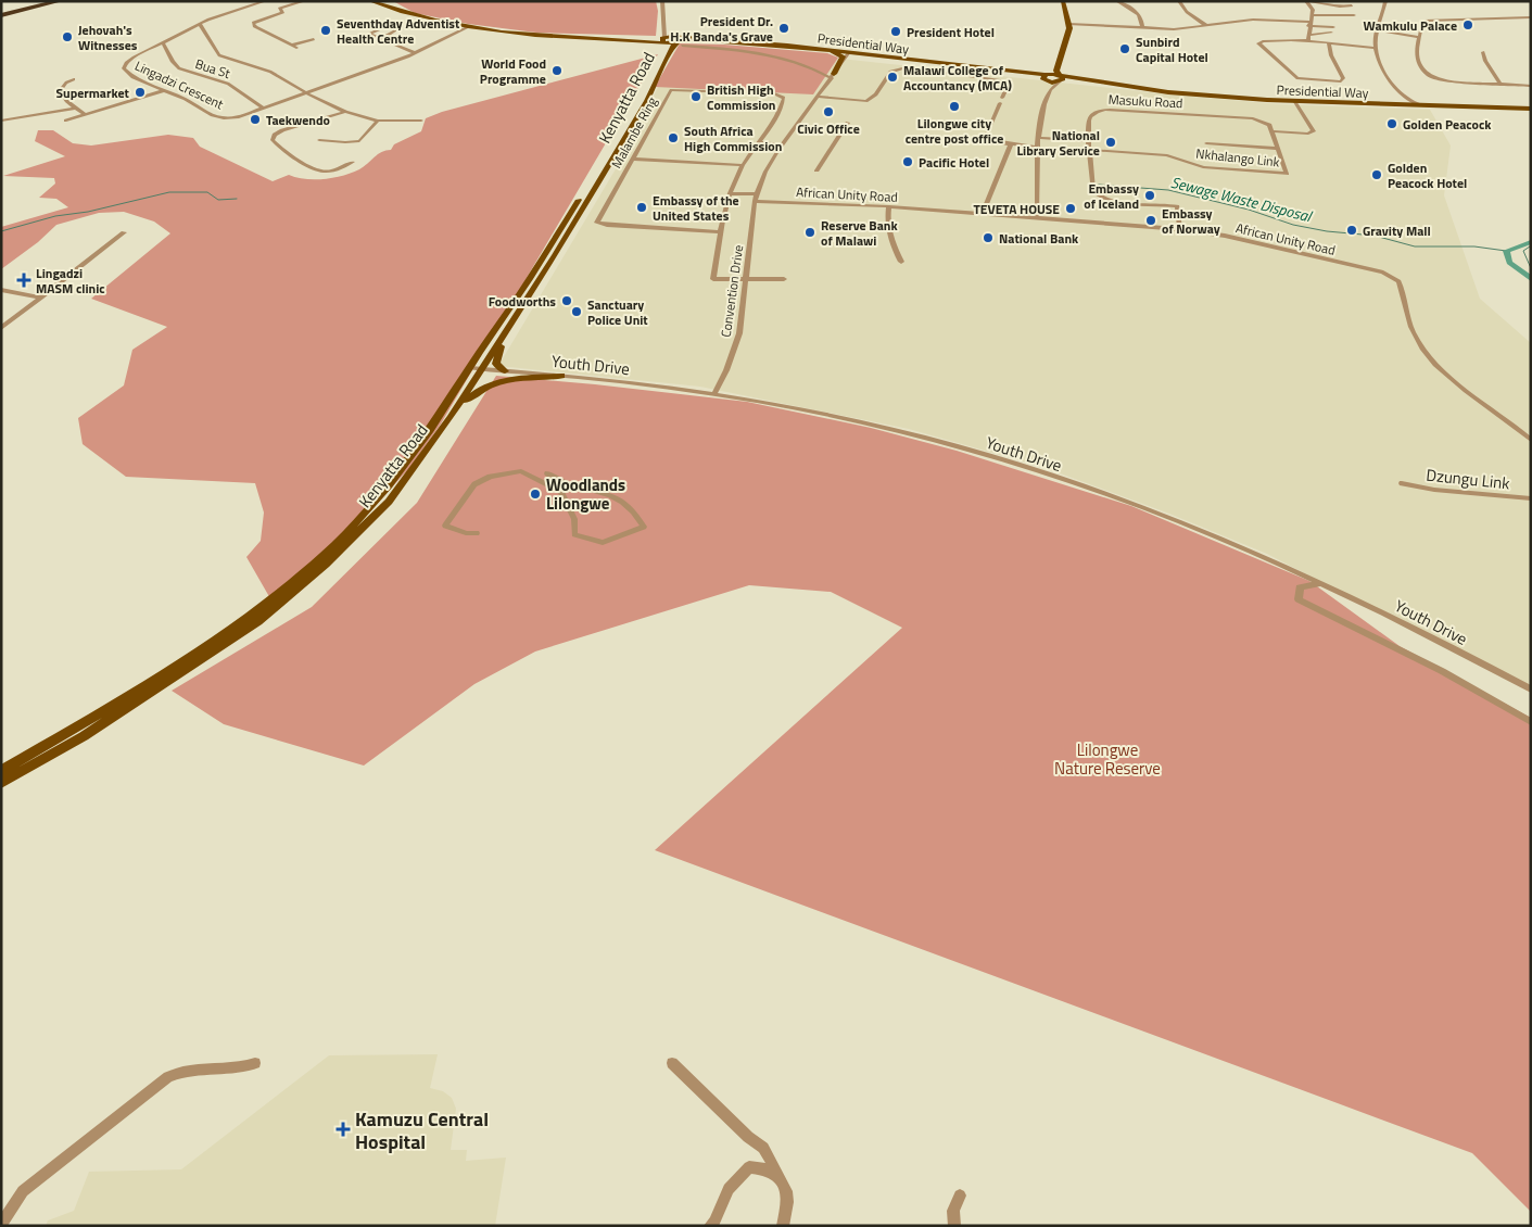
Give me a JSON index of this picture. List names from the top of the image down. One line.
{"streets":{"main road":["Presidential Way","Kenyatta Road"],"street":["Bua St","Lingadzi Crescent","Masuku Road","Malambe Ring","Nkhalango Link","African Unity Road","Convention Drive","Youth Drive","Dzungu Link"]},"crossings":[["Presidential Way","Lingadzi Crescent"],["Presidential Way","Kenyatta Road"],["Presidential Way","Convention Drive"],["Bua St","Lingadzi Crescent"],["Kenyatta Road","Youth Drive"],["Masuku Road","Nkhalango Link"],["Masuku Road","African Unity Road"],["Malambe Ring","African Unity Road"],["Malambe Ring","Convention Drive"],["African Unity Road","Convention Drive"],["Convention Drive","Youth Drive"]],"water":["Sewage Waste Disposal"],"parks":["Lilongwe Nature Reserve"],"places":{"other":["Wamkulu Palace","President Dr. H.K Banda's Grave","Seventhday Adventist Health Centre","President Hotel","Jehovah's Witnesses","Sunbird Capital Hotel","World Food Programme","Malawi College of Accountancy (MCA)","Supermarket","British High Commission","Lilongwe city centre post office","Civic Office","Taekwendo","Golden Peacock","South Africa High Commission","National Library Service","Pacific Hotel","Golden Peacock Hotel","Embassy of Iceland","Embassy of the United States","TEVETA HOUSE","Embassy of Norway","Gravity Mall","Reserve Bank of Malawi","National Bank","Foodworths","Sanctuary Police Unit","Woodlands Lilongwe"],"health":["Lingadzi MASM clinic","Kamuzu Central Hospital"]}}
